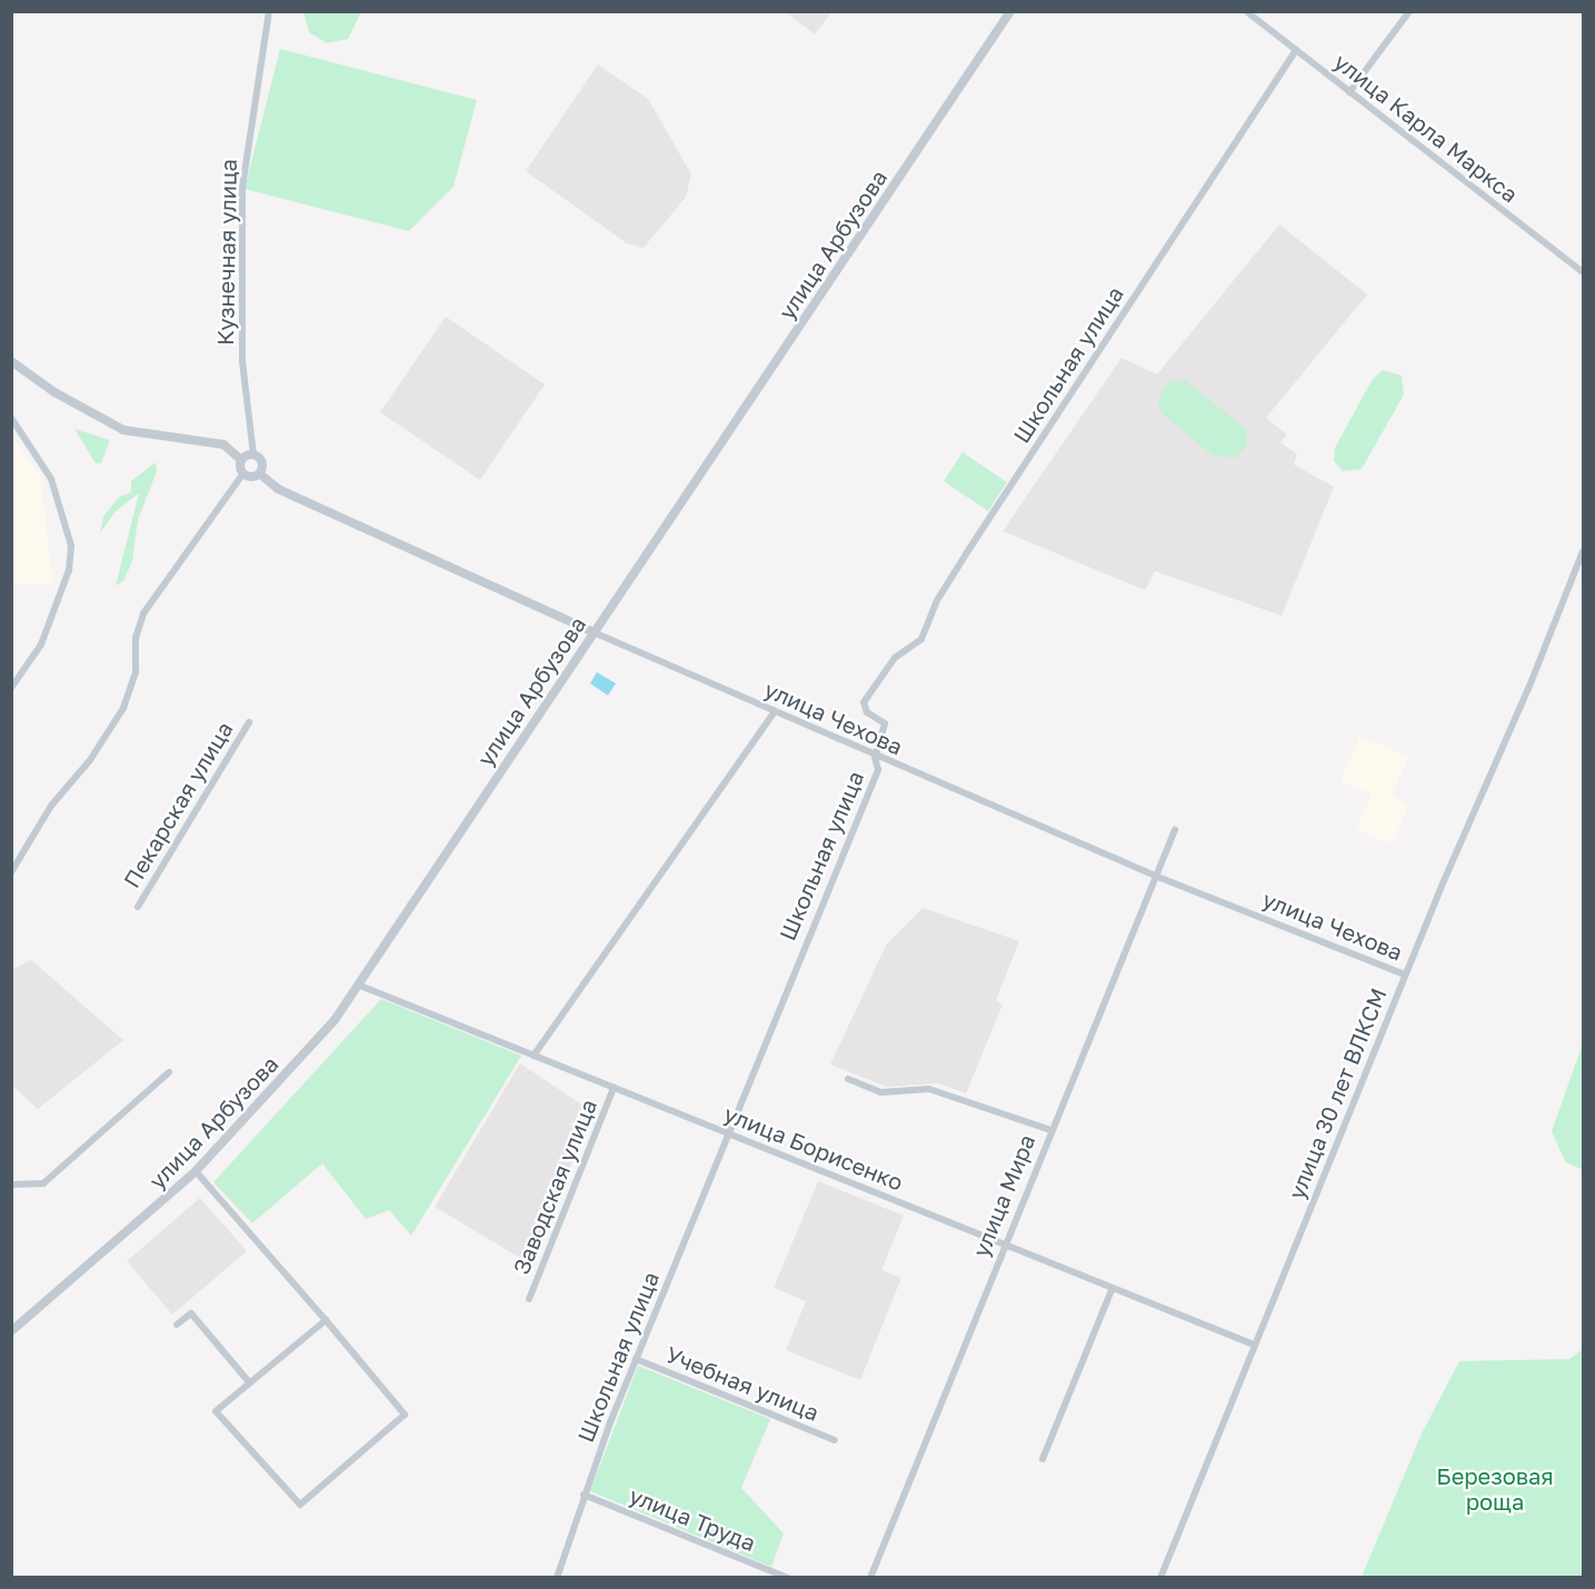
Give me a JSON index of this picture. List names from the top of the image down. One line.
{"streets":{"street":["улица Карла Маркса","улица Арбузова","Кузнечная улица","Школьная улица","улица Чехова","Пекарская улица","улица 30 лет ВЛКСМ","улица Борисенко","Заводская улица","улица Мира","Учебная улица","улица Труда"]},"crossings":[["улица Карла Маркса","Школьная улица"],["улица Арбузова","улица Чехова"],["улица Арбузова","улица Борисенко"],["Кузнечная улица","улица Чехова"],["Школьная улица","улица Чехова"],["Школьная улица","улица Борисенко"],["Школьная улица","Учебная улица"],["Школьная улица","улица Труда"],["улица Чехова","улица 30 лет ВЛКСМ"],["улица Чехова","улица Мира"],["улица 30 лет ВЛКСМ","улица Борисенко"],["улица Борисенко","Заводская улица"],["улица Борисенко","улица Мира"]],"parks":["Березовая роща"]}
